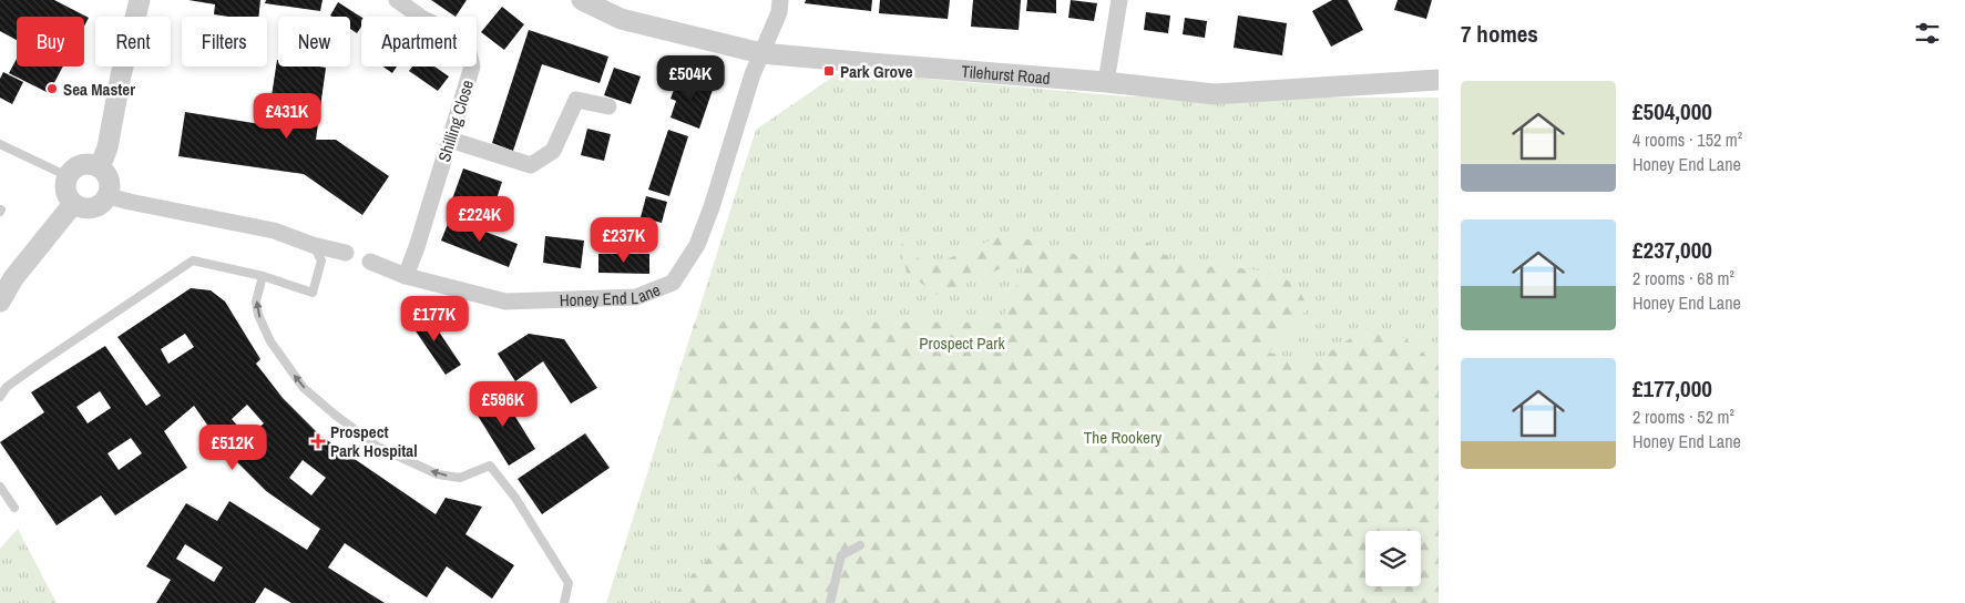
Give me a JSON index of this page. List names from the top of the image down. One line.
{"streets":{"street":["Tilehurst Road","Shilling Close","Honey End Lane"]},"crossings":[["Tilehurst Road","Honey End Lane"],["Shilling Close","Honey End Lane"]],"parks":["Prospect Park","The Rookery"],"places":{"transit":["Park Grove"],"other":["Sea Master"],"health":["Prospect Park Hospital"]},"page":{"heading":"7 homes","chip":["Buy","Rent","Filters","New","Apartment"],"price":["£504K","£431K","£224K","£237K","£177K","£596K","£512K"],"list":[{"name":"£504,000","note":"4 rooms · 152 m² · Honey End Lane"},{"name":"£237,000","note":"2 rooms · 68 m² · Honey End Lane"},{"name":"£177,000","note":"2 rooms · 52 m² · Honey End Lane"}]}}
